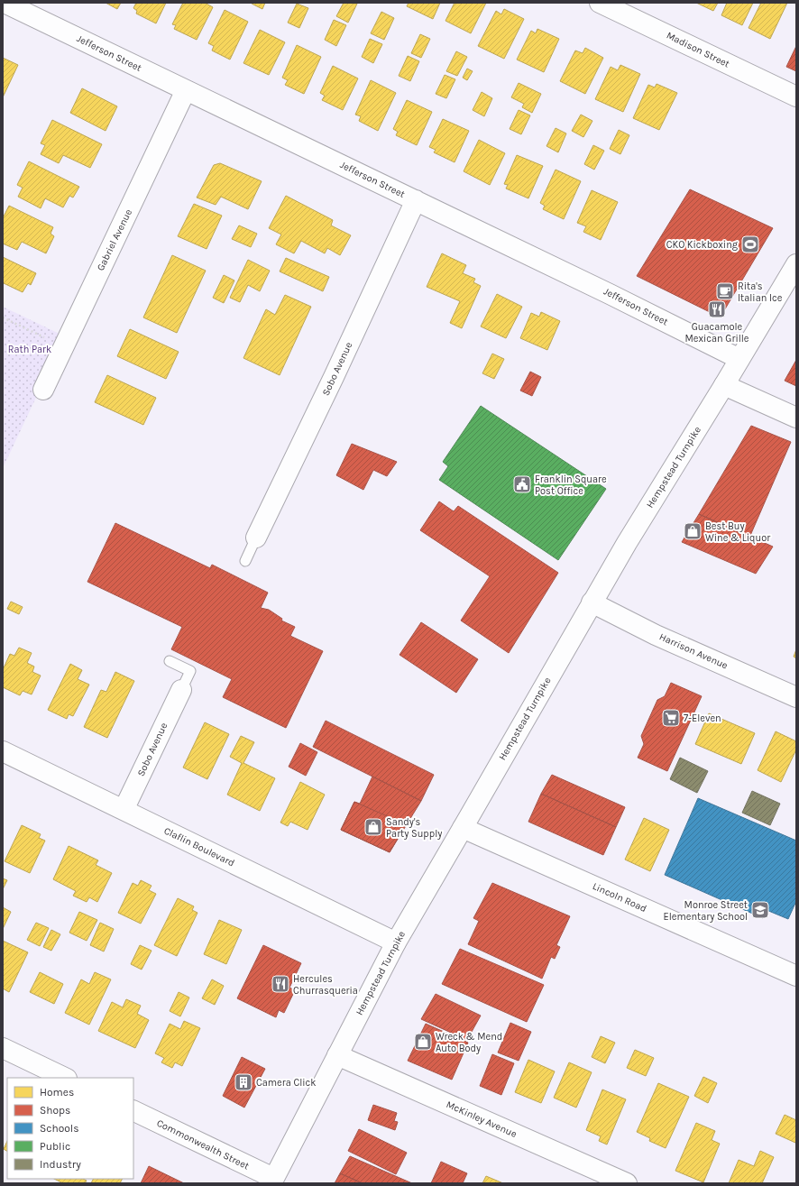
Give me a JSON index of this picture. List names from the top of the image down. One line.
{"streets":{"street":["Madison Street","Jefferson Street","Gabriel Avenue","Sobo Avenue","Hempstead Turnpike","Harrison Avenue","Claflin Boulevard","Lincoln Road","McKinley Avenue","Commonwealth Street"]},"crossings":[["Jefferson Street","Gabriel Avenue"],["Jefferson Street","Sobo Avenue"],["Jefferson Street","Hempstead Turnpike"],["Sobo Avenue","Claflin Boulevard"],["Hempstead Turnpike","Harrison Avenue"],["Hempstead Turnpike","Claflin Boulevard"],["Hempstead Turnpike","Lincoln Road"],["Hempstead Turnpike","McKinley Avenue"],["Hempstead Turnpike","Commonwealth Street"]],"parks":["Rath Park"],"places":{"sports":["CKO Kickboxing"],"cafe":["Rita's Italian Ice"],"restaurant":["Guacamole Mexican Grille","Hercules Churrasqueria"],"public building":["Franklin Square Post Office"],"shop":["Best Buy Wine & Liquor","Sandy's Party Supply","Wreck & Mend Auto Body"],"supermarket":["7-Eleven"],"school or university":["Monroe Street Elementary School"],"building":["Camera Click"]},"legend":["Homes","Shops","Schools","Public","Industry"]}
